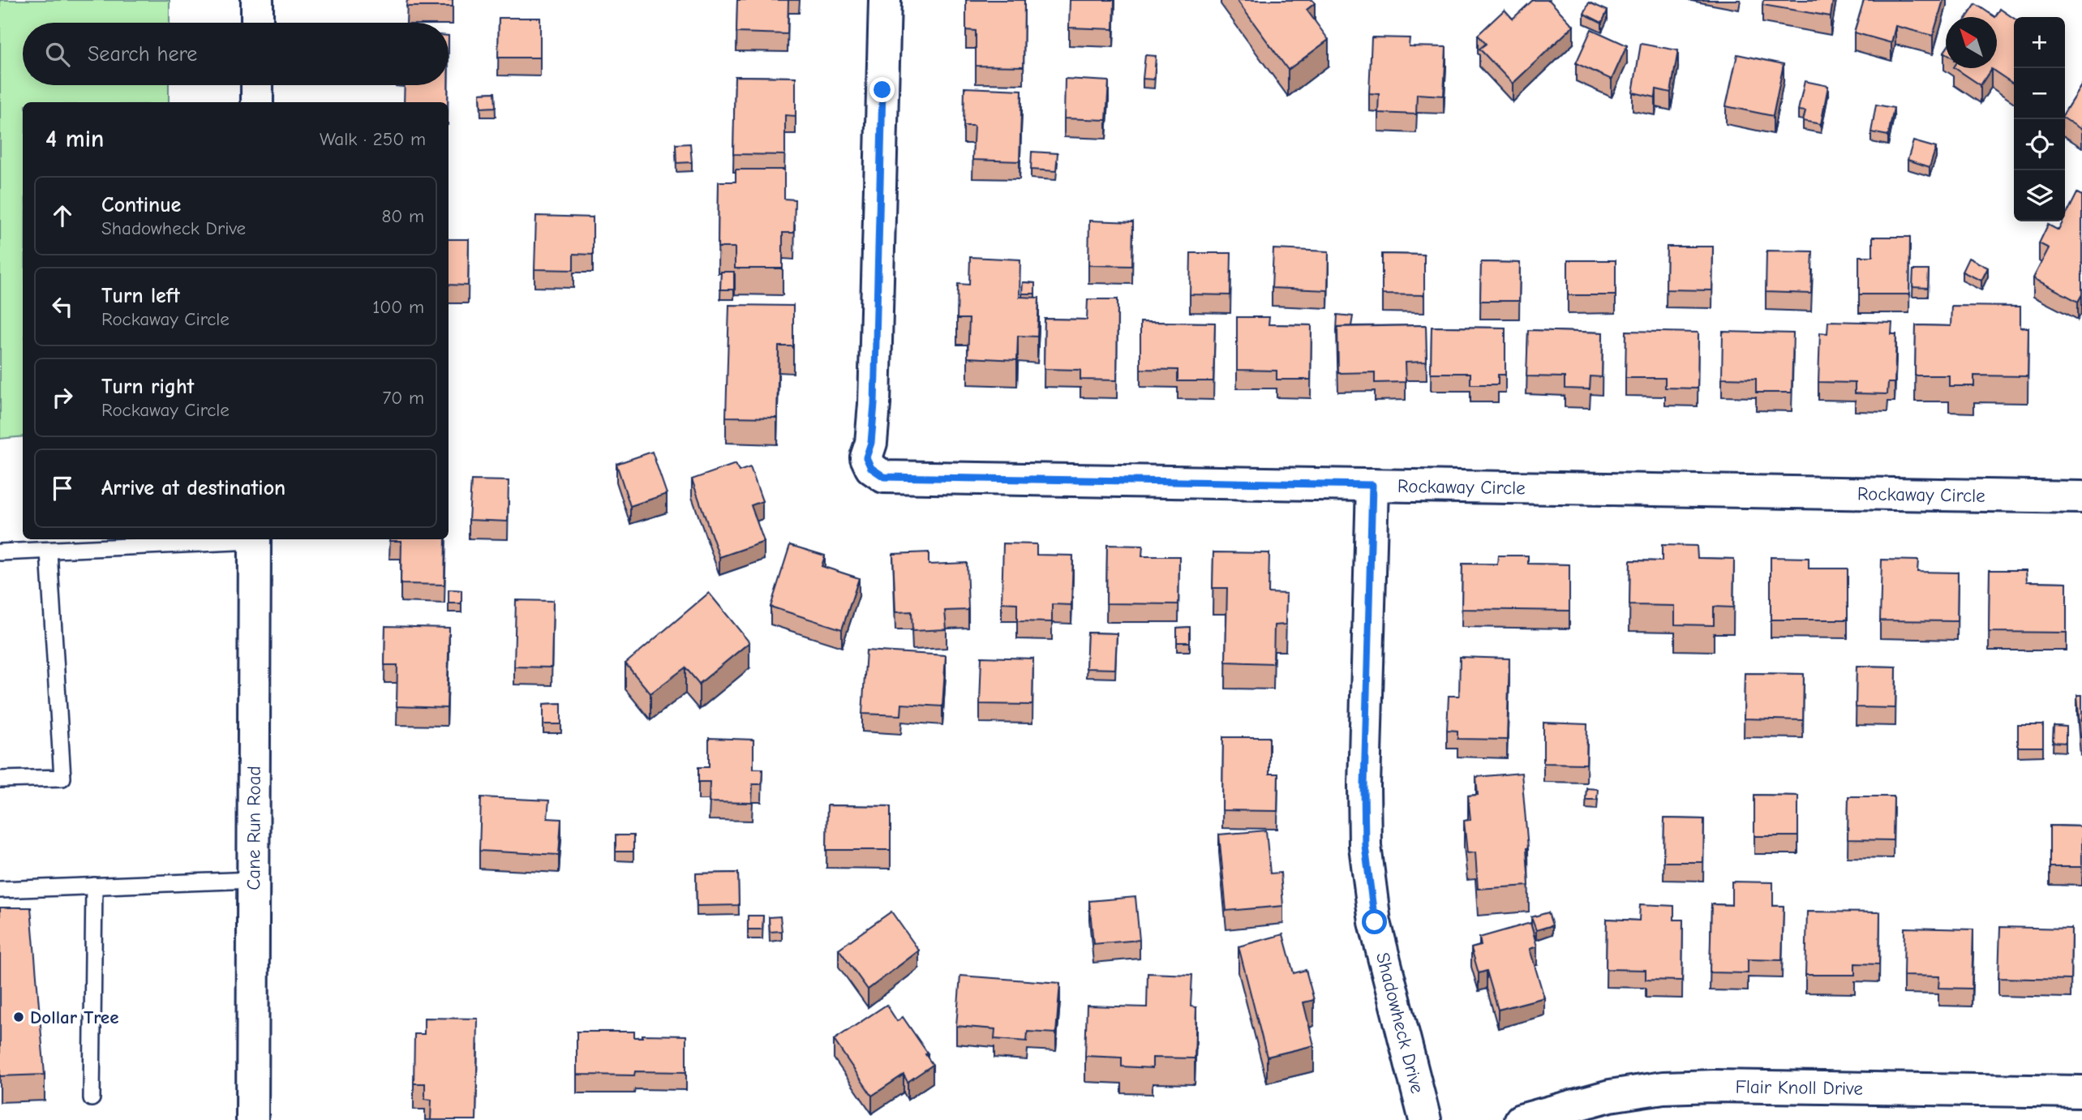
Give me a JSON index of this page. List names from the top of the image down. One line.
{"streets":{"main road":["Rockaway Circle","Cane Run Road","Shadowheck Drive","Flair Knoll Drive"]},"crossings":[["Rockaway Circle","Shadowheck Drive"]],"places":["Dollar Tree"],"north":"top left","page":{"map_buttons":["+","−"],"search":"Search here","heading":["4 min","Walk · 250 m"],"list":[["Continue","Shadowheck Drive","80 m"],["Turn left","Rockaway Circle","100 m"],["Turn right","Rockaway Circle","70 m"],"Arrive at destination"]}}
